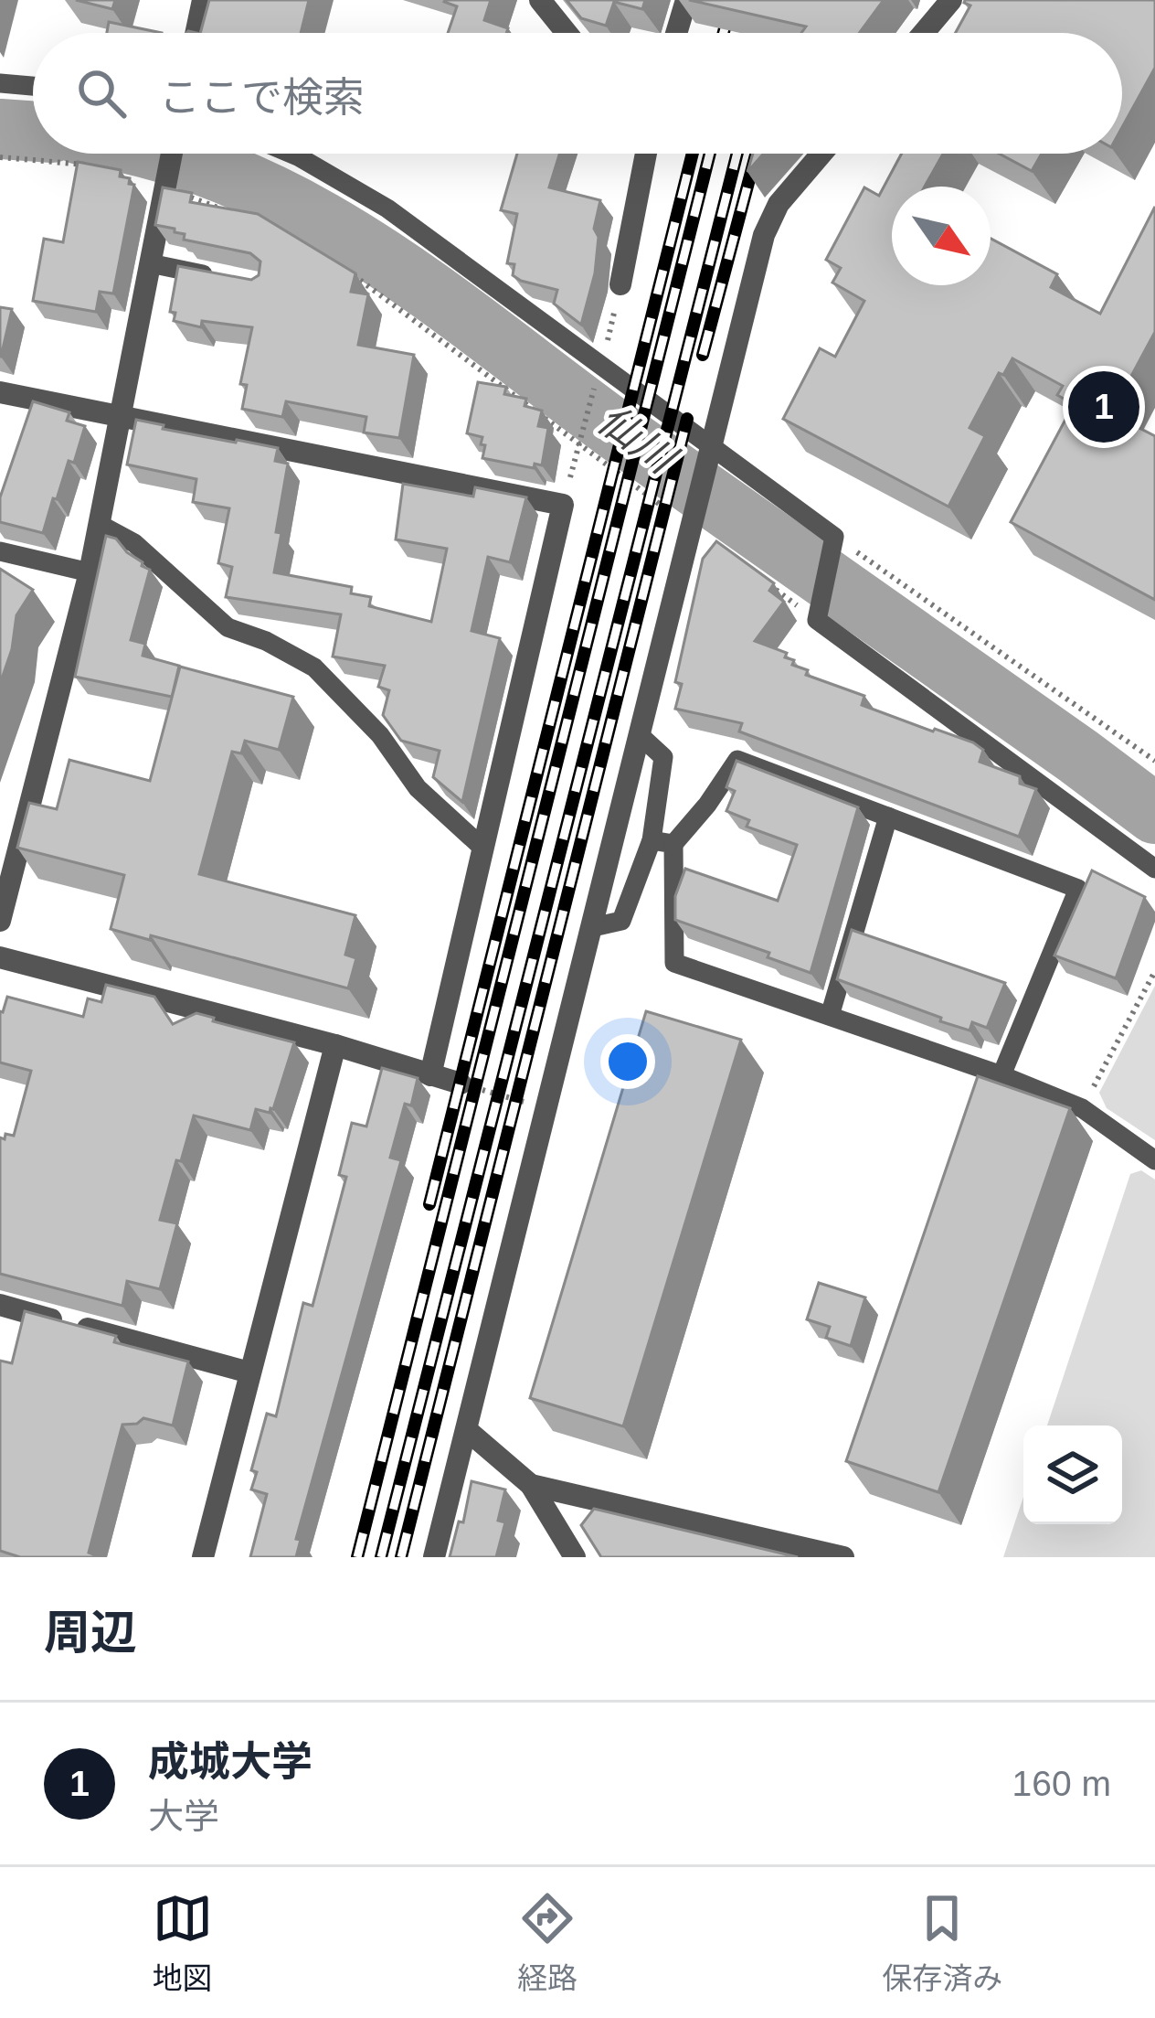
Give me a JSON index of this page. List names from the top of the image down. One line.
{"water":["仙川"],"north":"bottom right","page":{"search":"ここで検索","pins":"1","heading":"周辺","list":[{"mark":"1","name":"成城大学","note":"大学","value":"160 m"}],"nav":["地図","経路","保存済み"]}}
